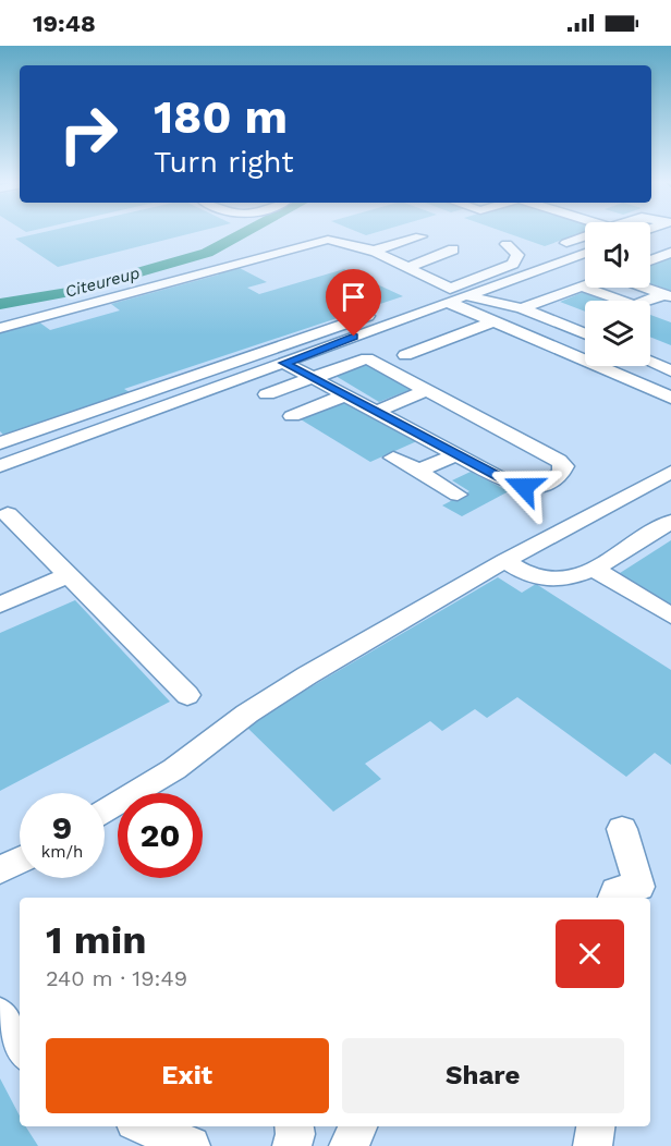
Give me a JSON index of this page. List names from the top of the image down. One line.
{"water":["Citeureup"],"page":{"status":"19:48","turn":["180 m","Turn right"],"speed":"9 km/h","limit":"20","heading":["1 min","240 m · 19:49"],"buttons":["Exit","Share"]}}
